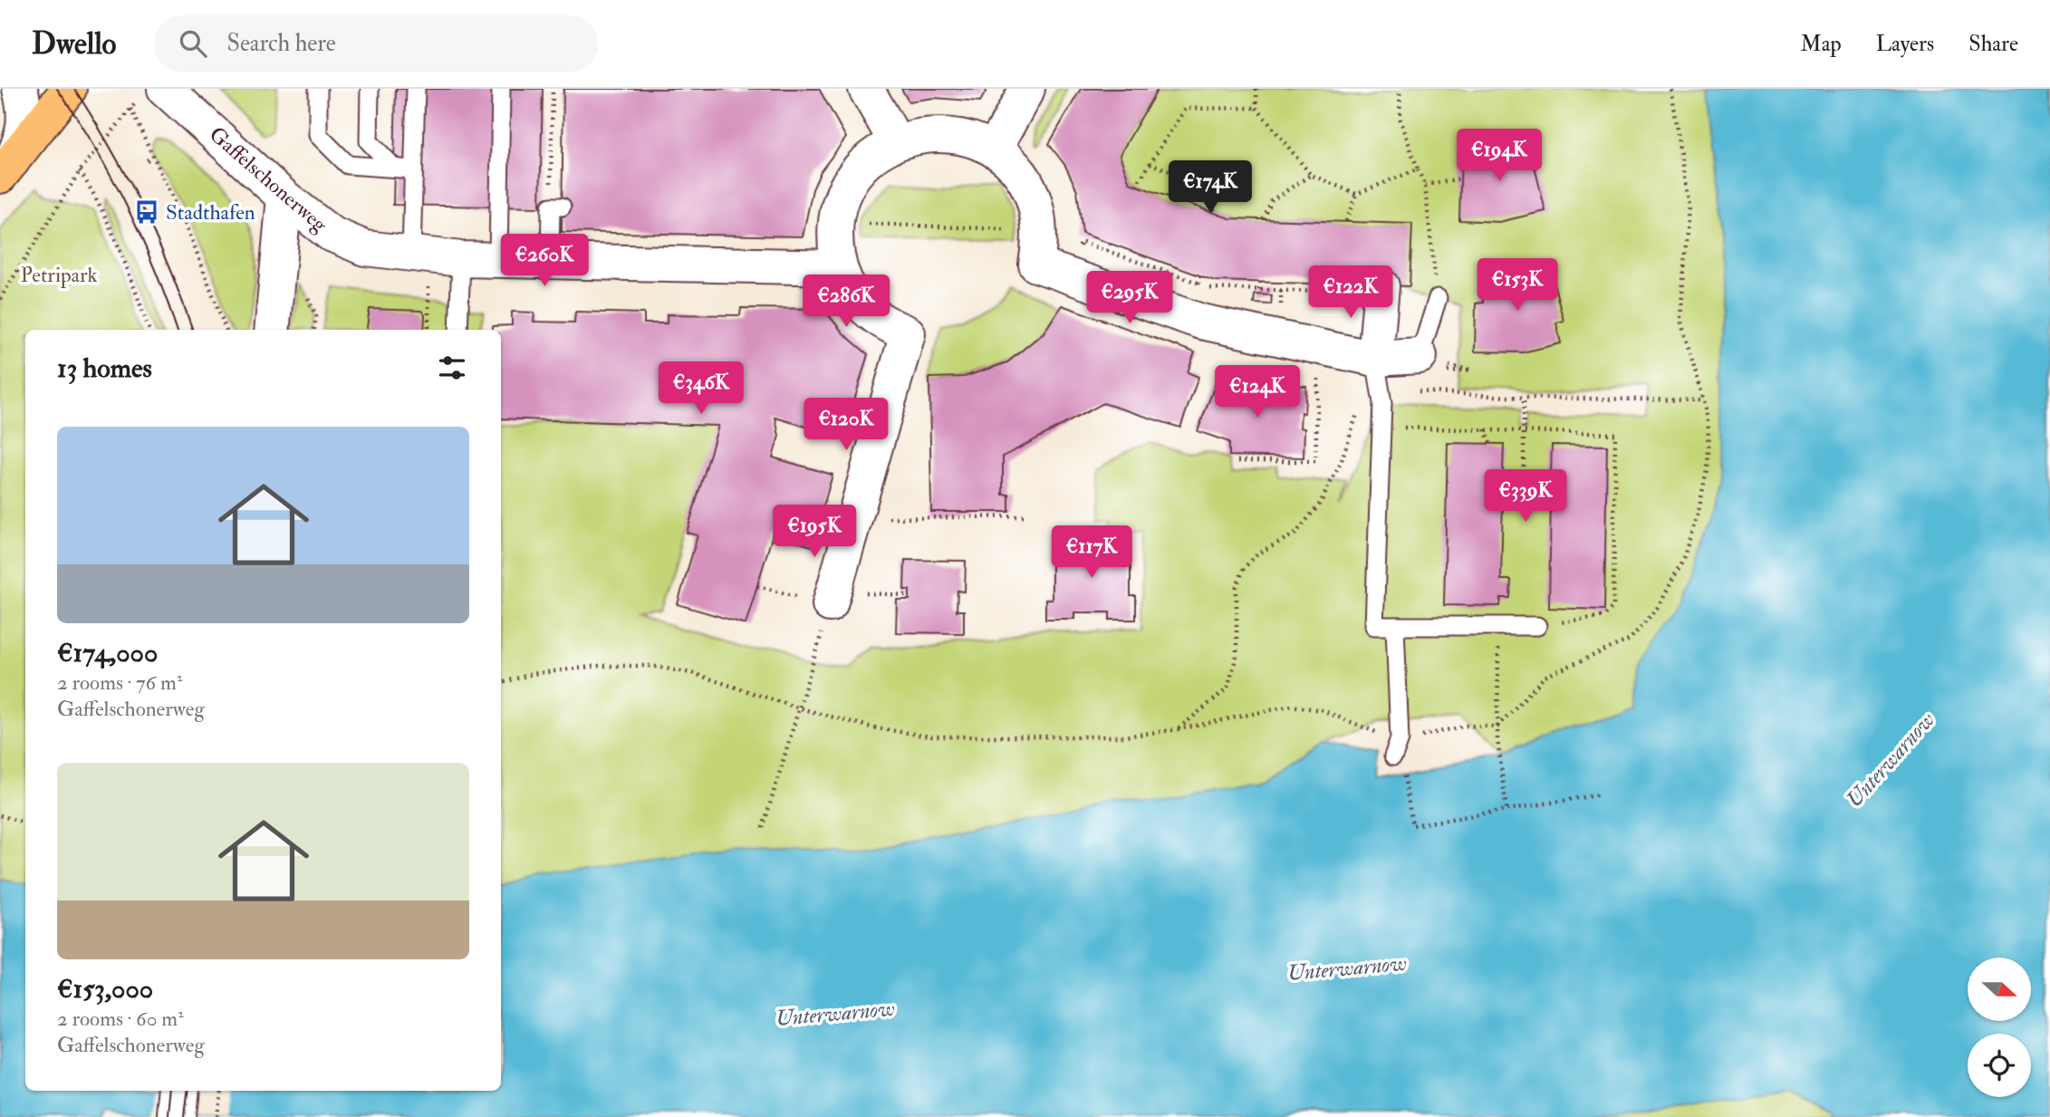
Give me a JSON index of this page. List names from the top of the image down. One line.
{"streets":{"street":["Gaffelschonerweg"]},"water":["Unterwarnow"],"parks":["Petripark"],"places":{"bus stop":["Stadthafen"]},"north":"right","page":{"header":"Dwello","search":"Search here","nav":["Map","Layers","Share"],"price":["€194K","€174K","€260K","€153K","€122K","€295K","€286K","€346K","€124K","€120K","€339K","€195K","€117K"],"heading":"13 homes","list":[{"name":"€174,000","note":"2 rooms · 76 m² · Gaffelschonerweg"},{"name":"€153,000","note":"2 rooms · 60 m² · Gaffelschonerweg"}]}}
